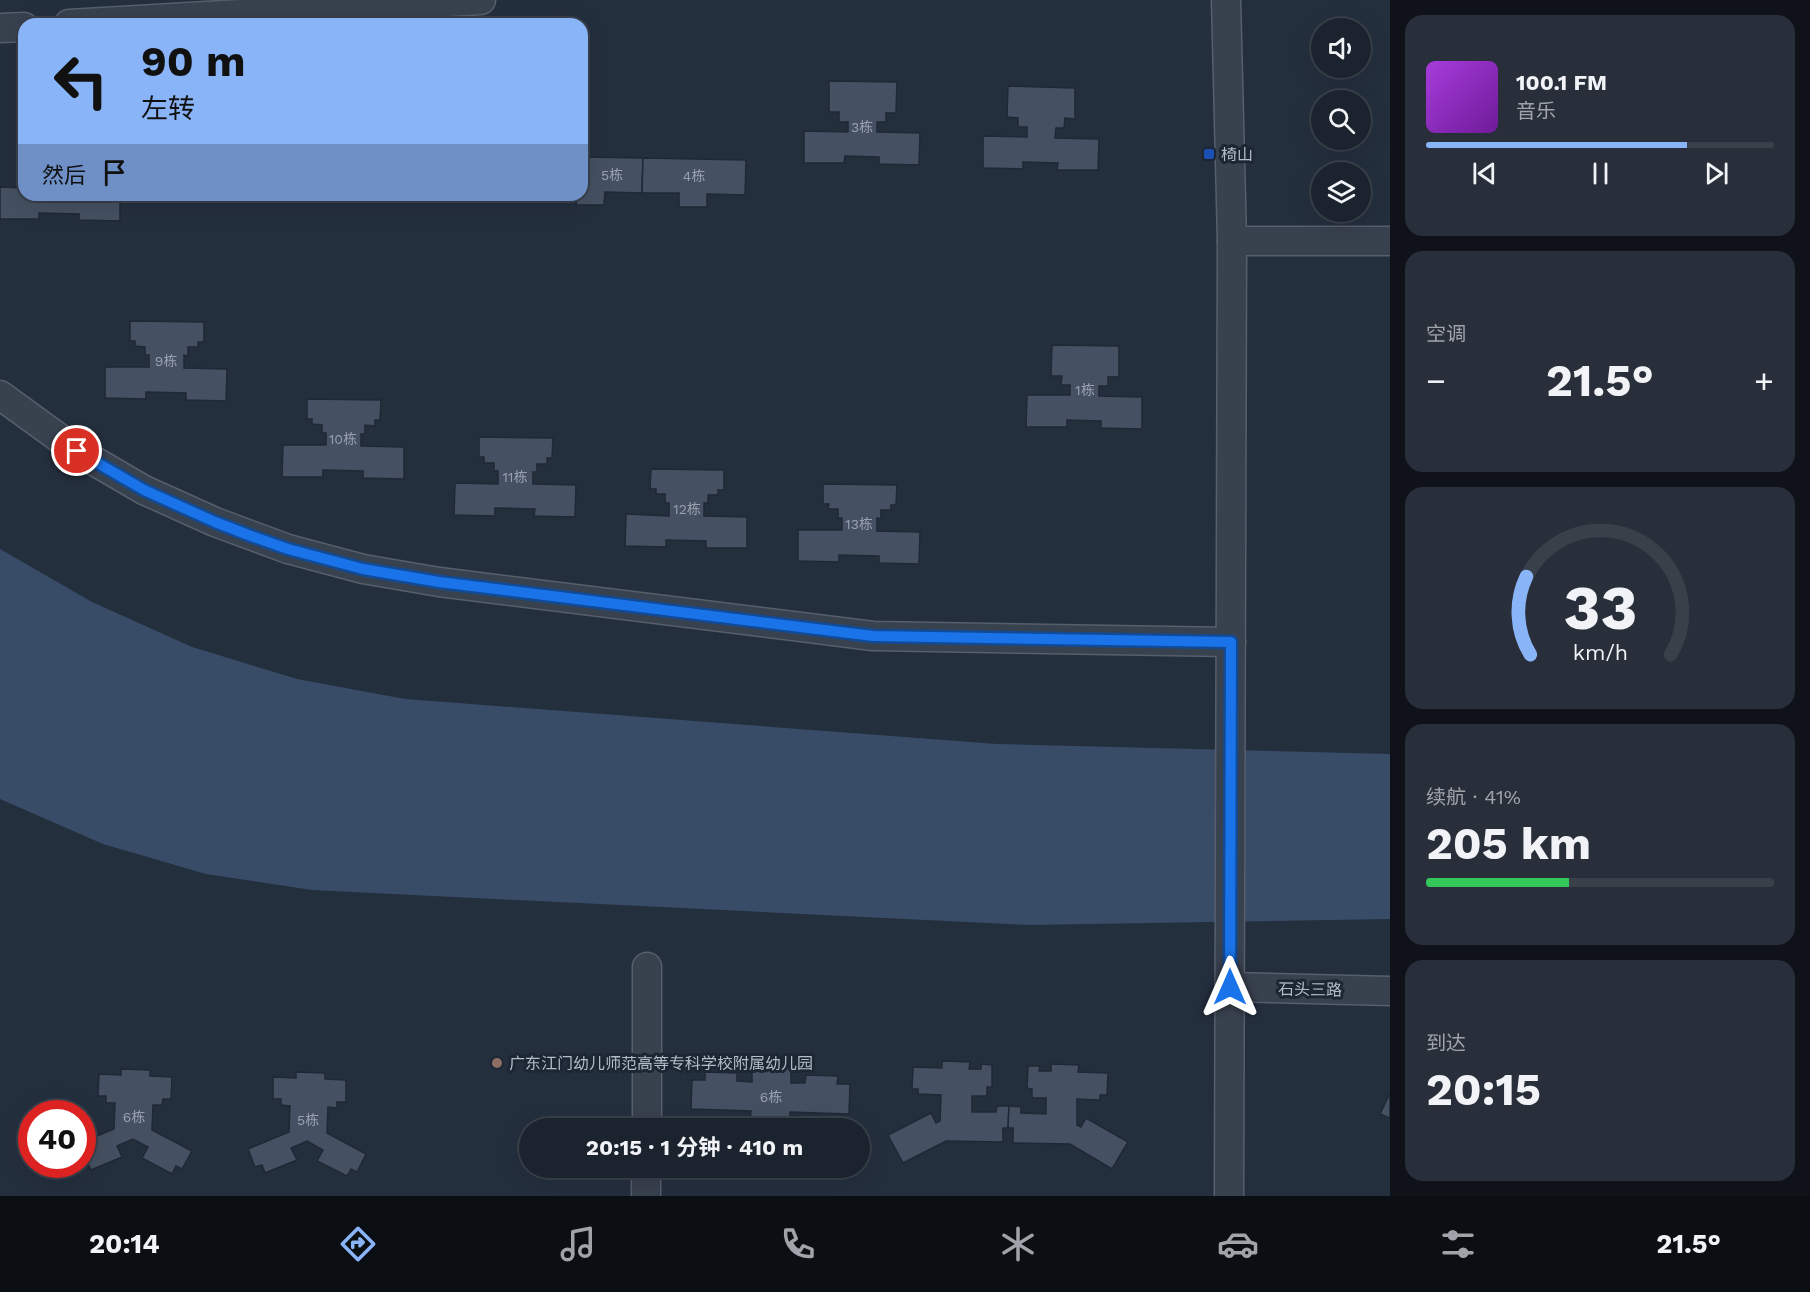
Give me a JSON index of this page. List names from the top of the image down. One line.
{"streets":{"street":["石头三路"]},"places":{"transit":["椅山"],"other":["广东江门幼儿师范高等专科学校附属幼儿园"]},"house_numbers":["3栋","5栋","4栋","9栋","1栋","10栋","11栋","12栋","13栋","6栋","6栋","5栋"],"page":{"turn":["90 m","左转"],"song":["100.1 FM","音乐"],"then":"然后","tile":["空调",["续航 · 41%","205 km"],["到达","20:15"]],"heat":["−","21.5°","+"],"limit":"40","trip":"20:15 · 1 分钟 · 410 m","tabs":["20:14","21.5°"],"gauge":["33","km/h"]}}
